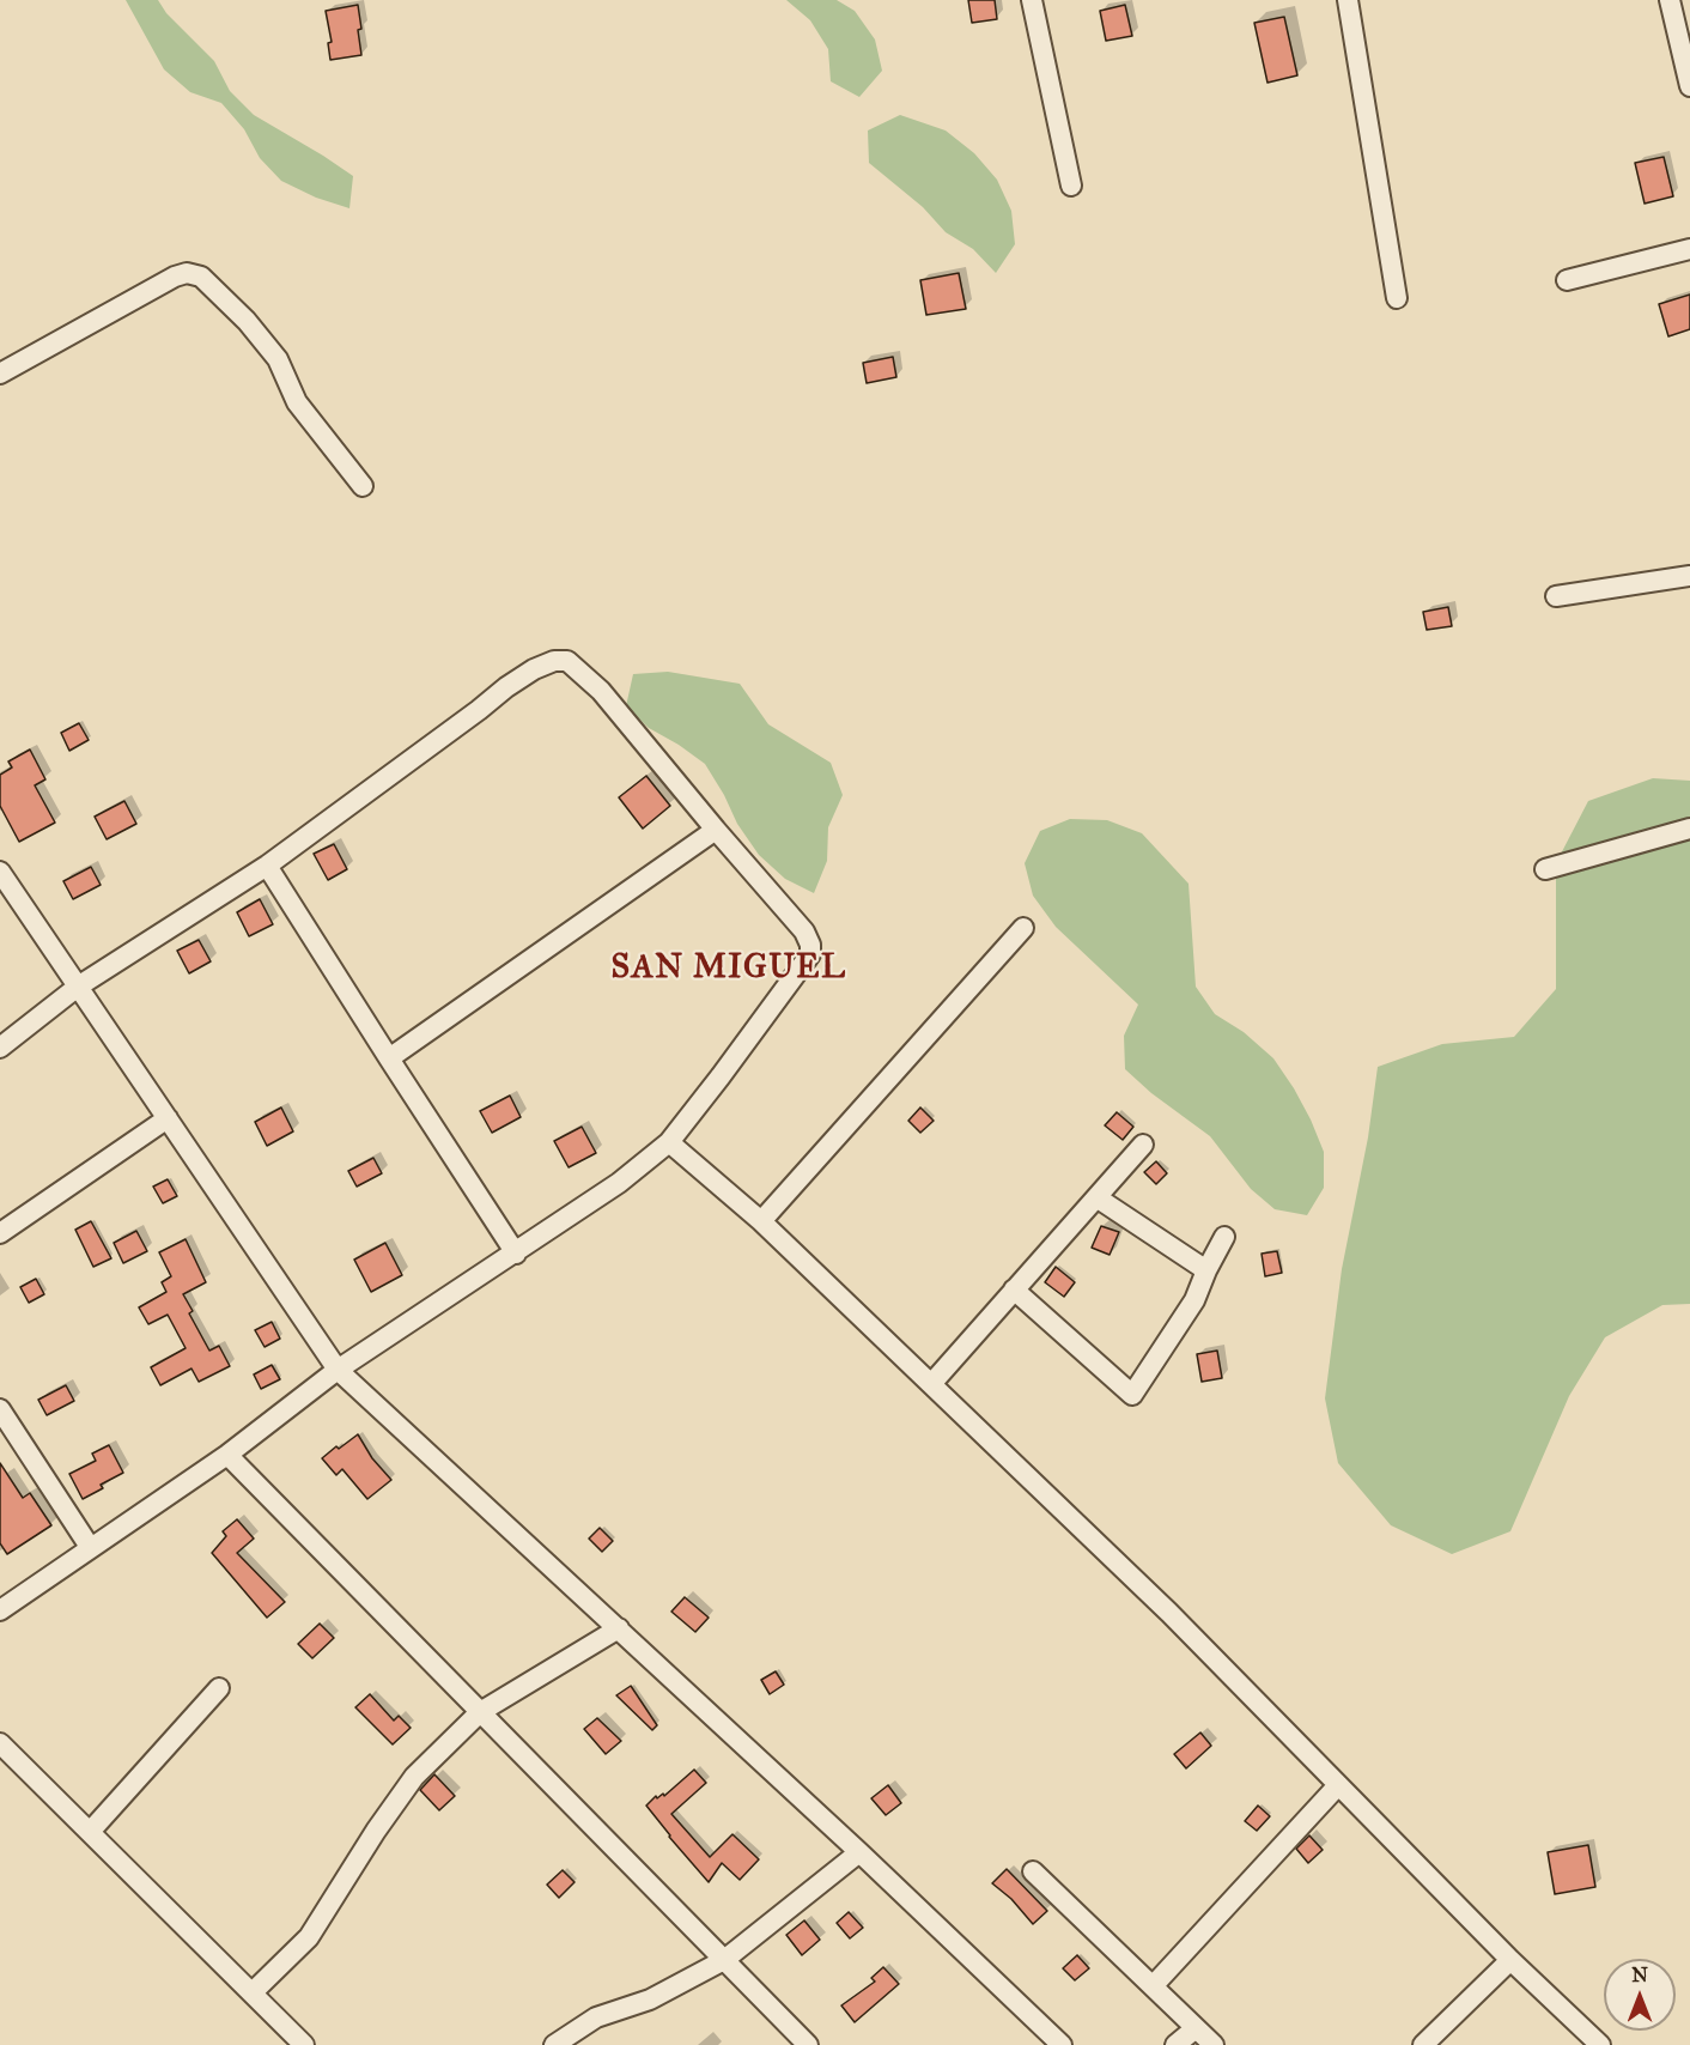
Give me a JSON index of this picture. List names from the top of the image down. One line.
{"districts":["SAN MIGUEL"],"north":"top"}
